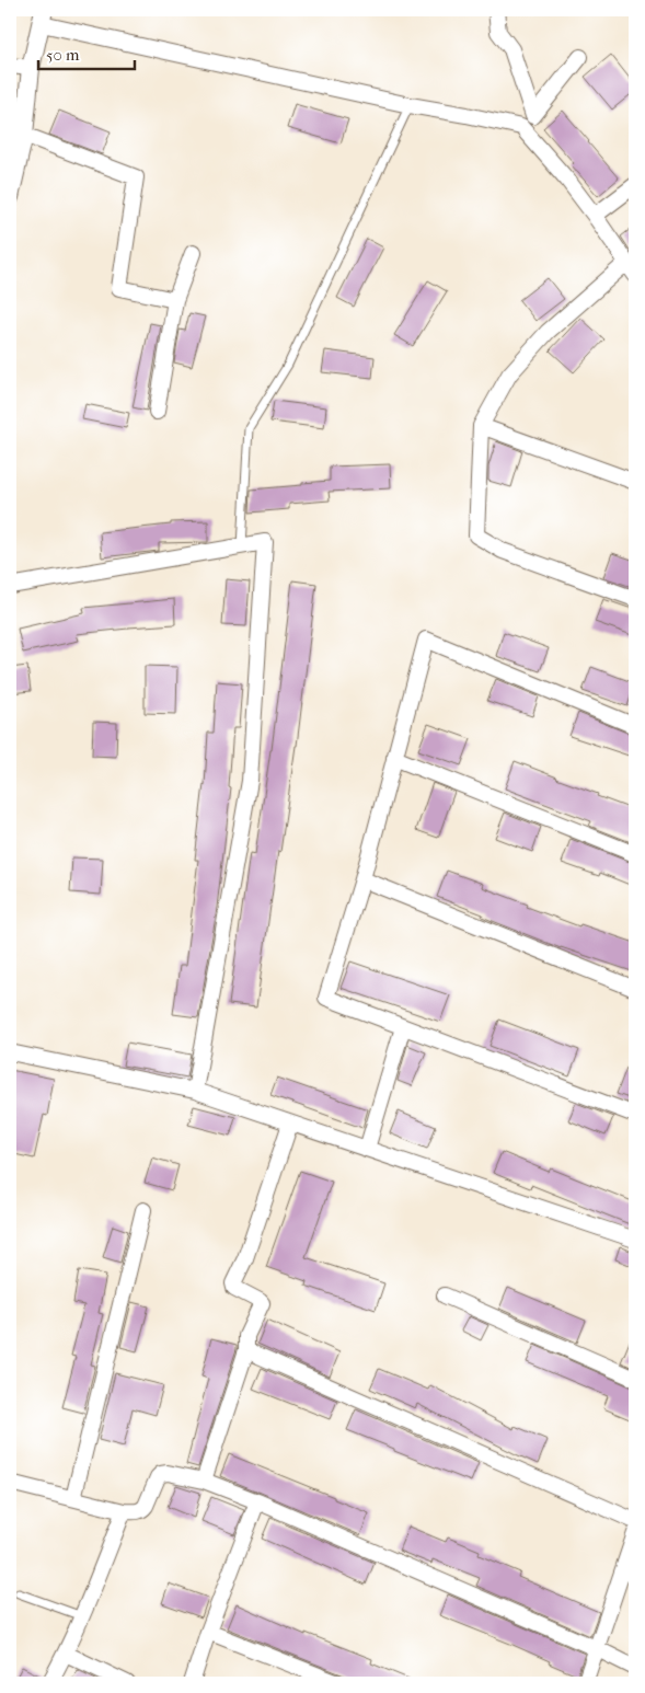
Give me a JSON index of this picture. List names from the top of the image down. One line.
{"scale_bar":"50 m"}
